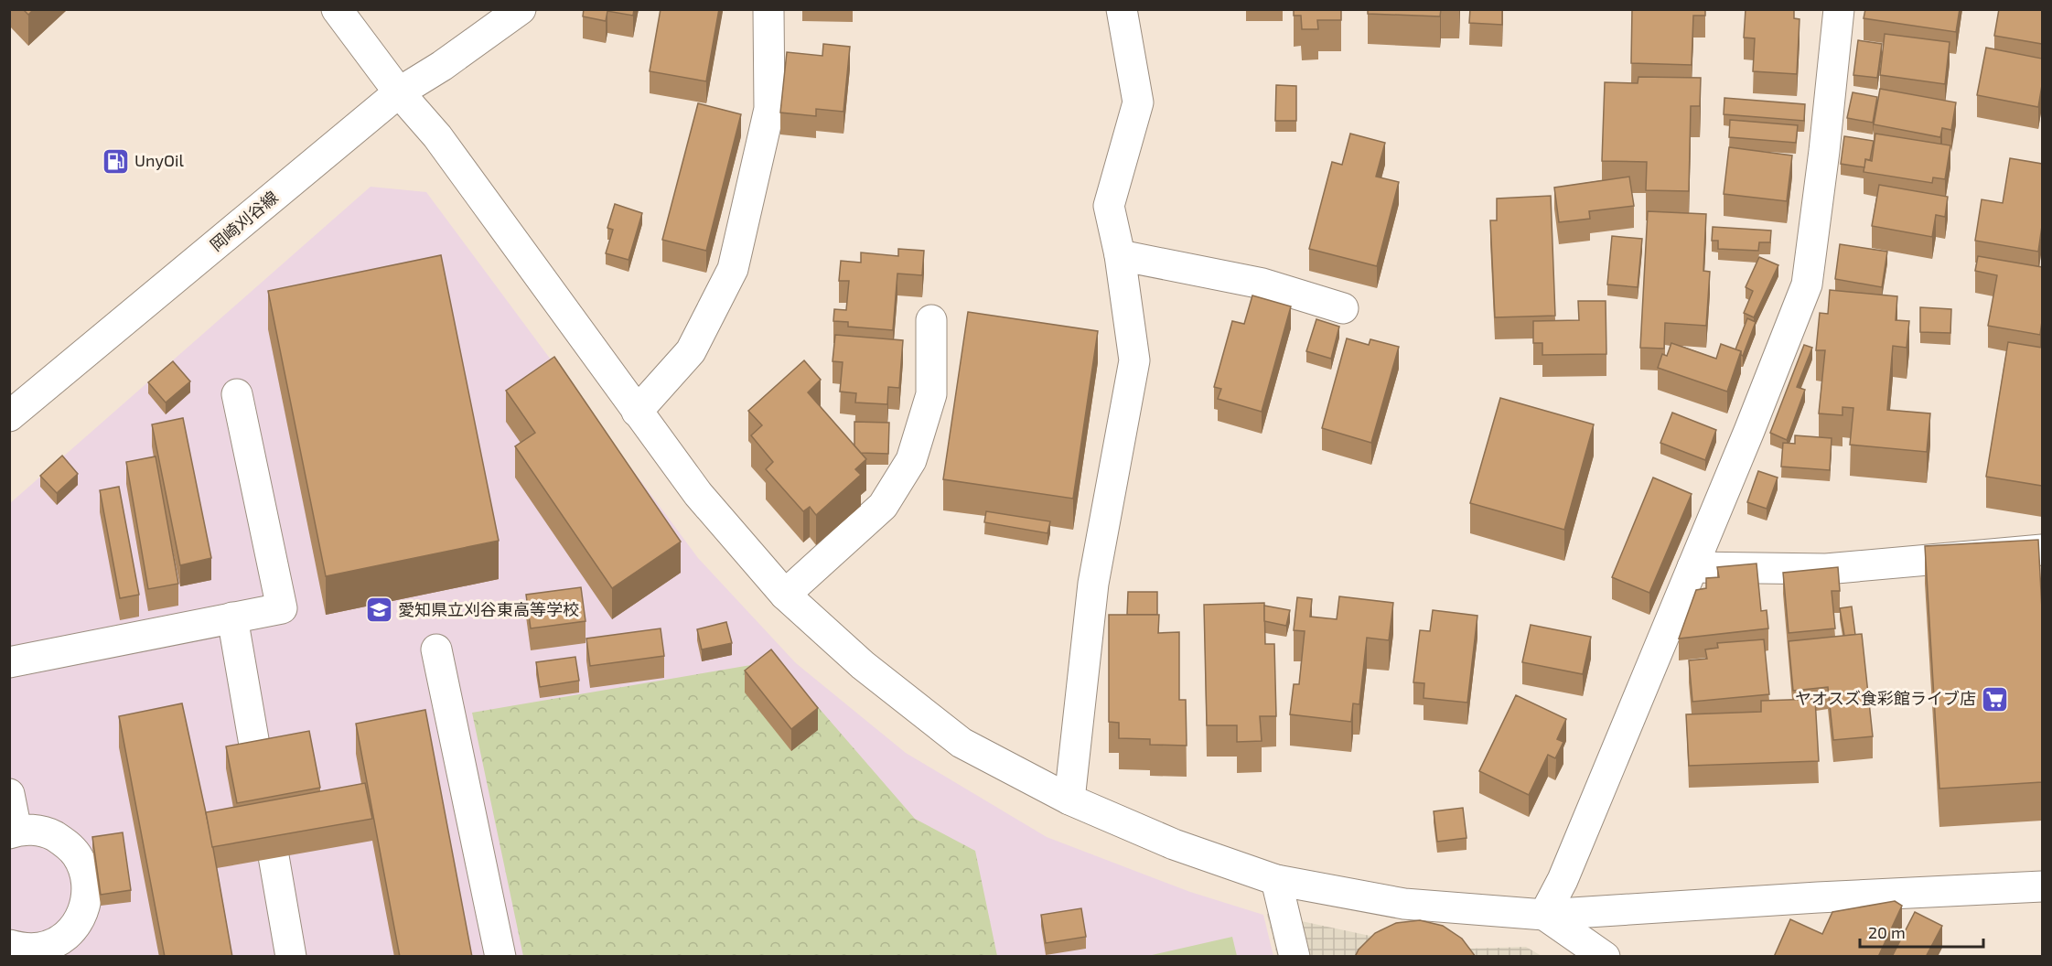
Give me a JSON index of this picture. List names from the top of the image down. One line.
{"streets":{"street":["岡崎刈谷線"]},"places":{"fuel station":["UnyOil"],"school or university":["愛知県立刈谷東高等学校"],"supermarket":["ヤオスズ食彩館ライブ店"]},"scale_bar":"20 m"}
